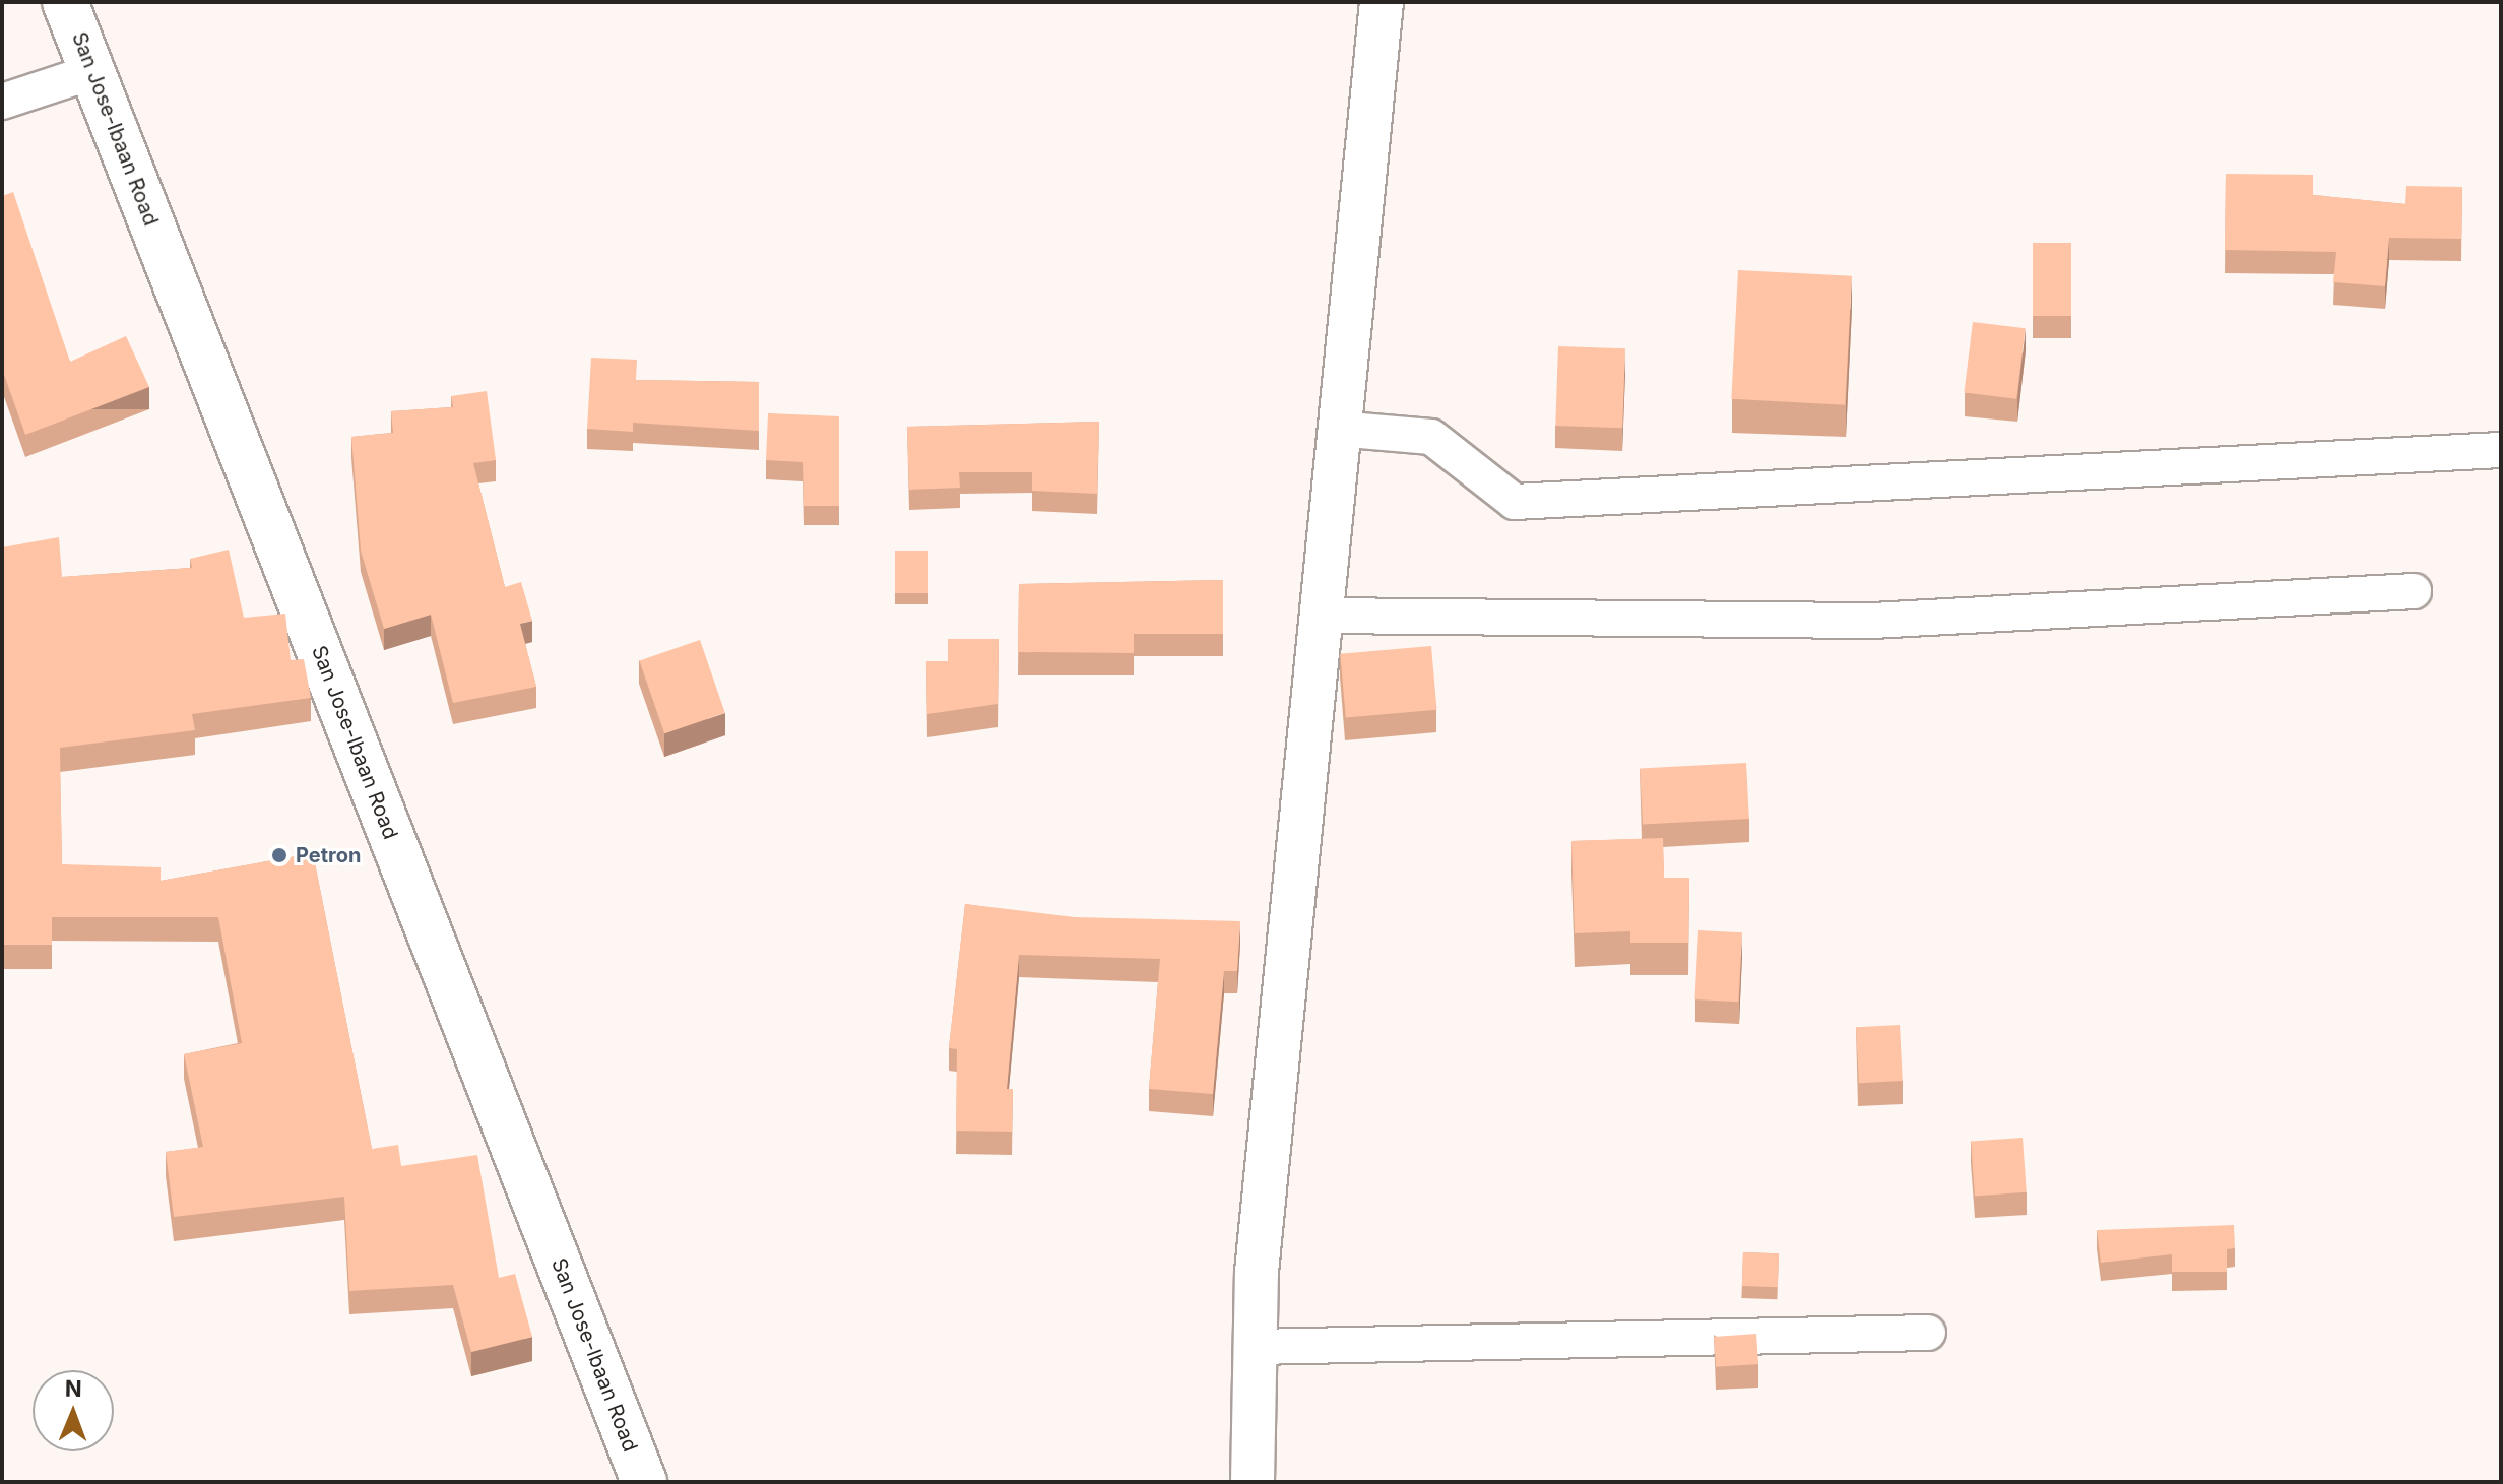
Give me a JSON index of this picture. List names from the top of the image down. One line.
{"streets":{"main road":["San Jose-Ibaan Road"]},"places":["Petron"],"north":"top"}
